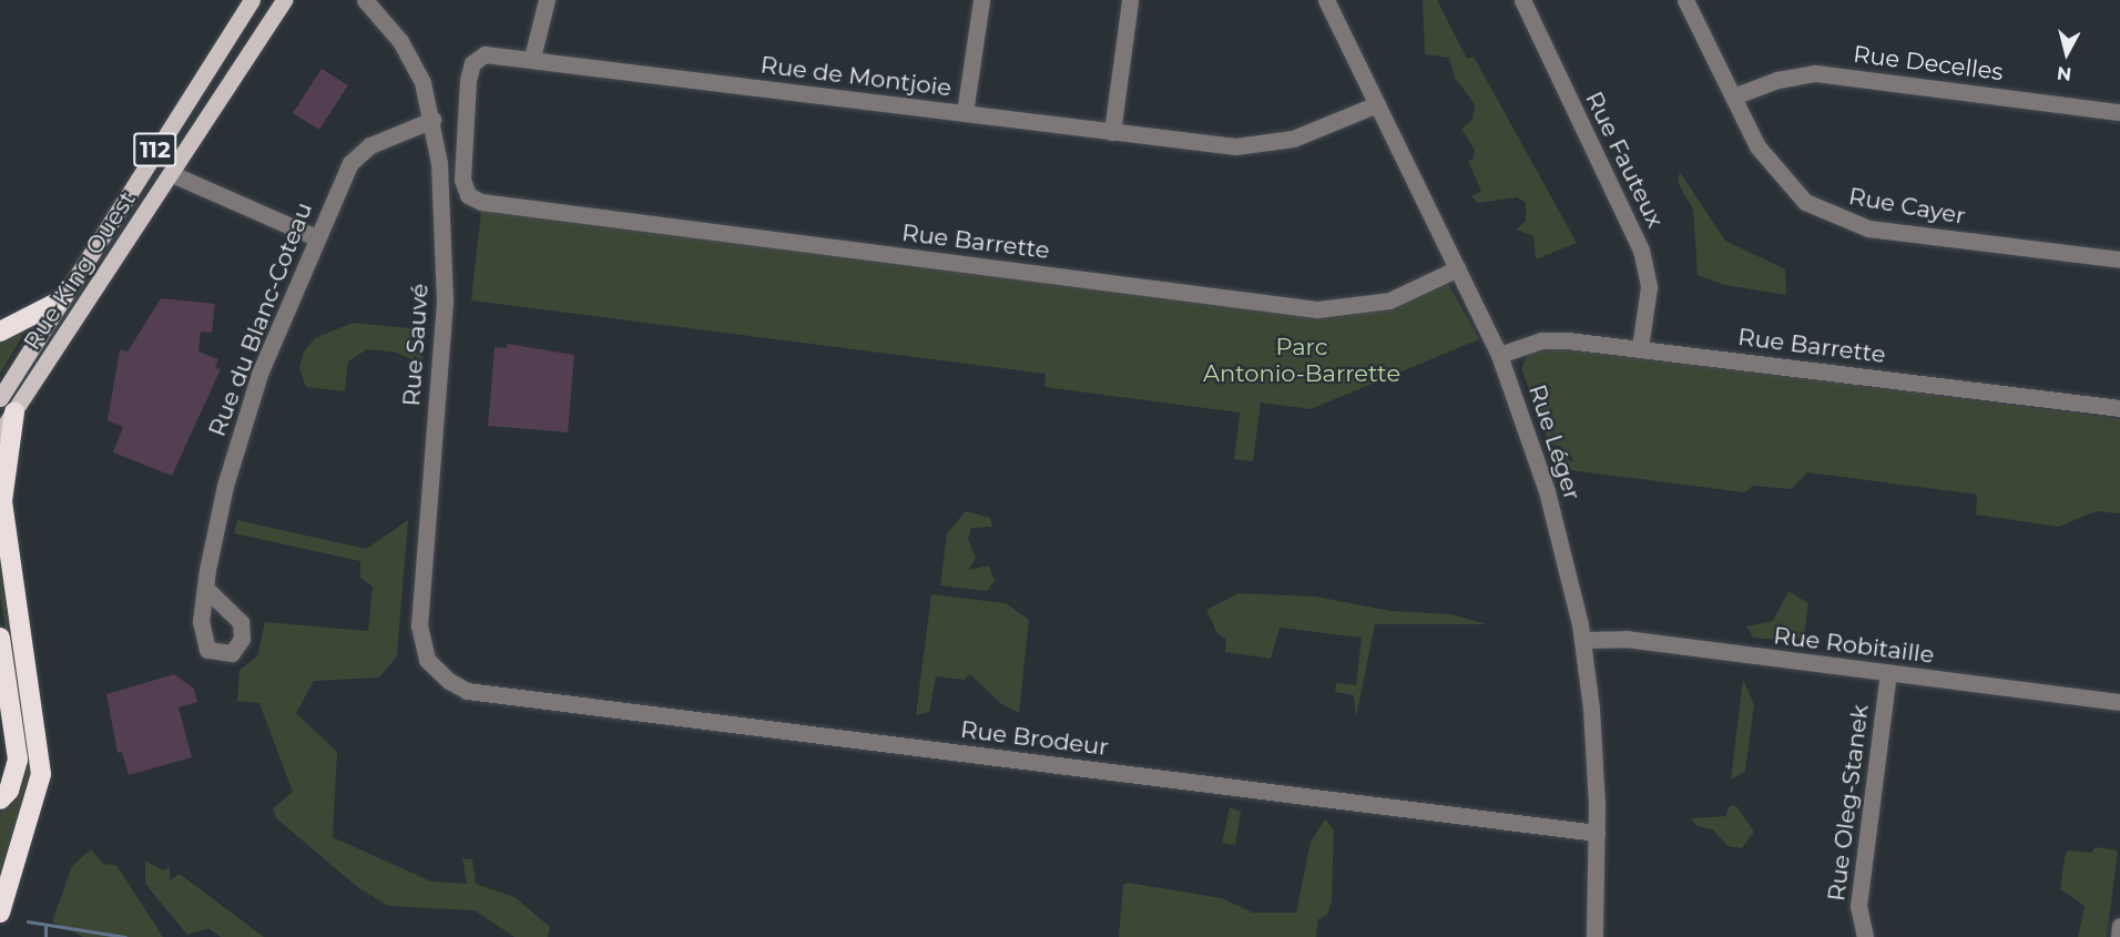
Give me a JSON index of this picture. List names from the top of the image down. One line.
{"streets":{"main road":["112","Rue King Ouest"],"street":["Rue Decelles","Rue de Montjoie","Rue Fauteux","Rue Cayer","Rue Barrette","Rue du Blanc-Coteau","Rue Sauvé","Rue Léger","Rue Robitaille","Rue Brodeur","Rue Oleg-Stanek"]},"crossings":[["Rue Decelles","Rue Cayer"],["Rue de Montjoie","Rue Barrette"],["Rue de Montjoie","Rue Léger"],["Rue Fauteux","Rue Barrette"],["Rue Barrette","Rue Léger"],["Rue du Blanc-Coteau","Rue Sauvé"],["Rue Sauvé","Rue Brodeur"],["Rue Léger","Rue Robitaille"],["Rue Léger","Rue Brodeur"],["Rue Robitaille","Rue Oleg-Stanek"]],"parks":["Parc Antonio-Barrette"],"north":"bottom"}
